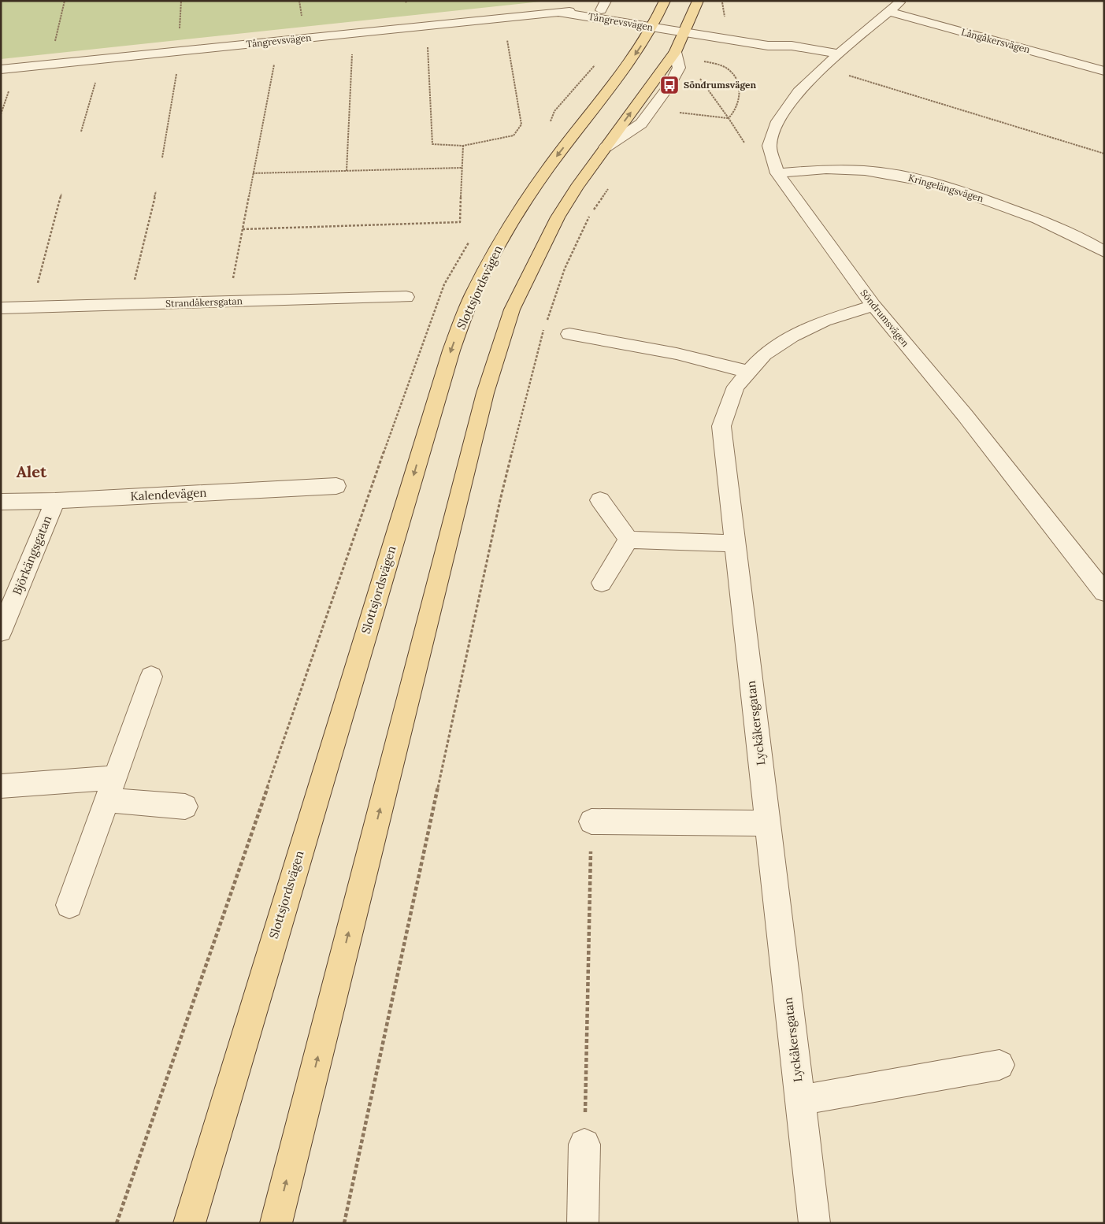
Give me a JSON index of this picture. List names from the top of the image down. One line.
{"streets":{"main road":["Slottsjordsvägen"],"street":["Tångrevsvägen","Långåkersvägen","Kringelängsvägen","Strandåkersgatan","Söndrumsvägen","Kalendevägen","Björkängsgatan","Lyckåkersgatan"]},"crossings":[["Tångrevsvägen","Slottsjordsvägen"],["Långåkersvägen","Söndrumsvägen"],["Kringelängsvägen","Söndrumsvägen"],["Söndrumsvägen","Lyckåkersgatan"],["Kalendevägen","Björkängsgatan"]],"districts":["Alet"],"places":{"bus stop":["Söndrumsvägen"]}}
